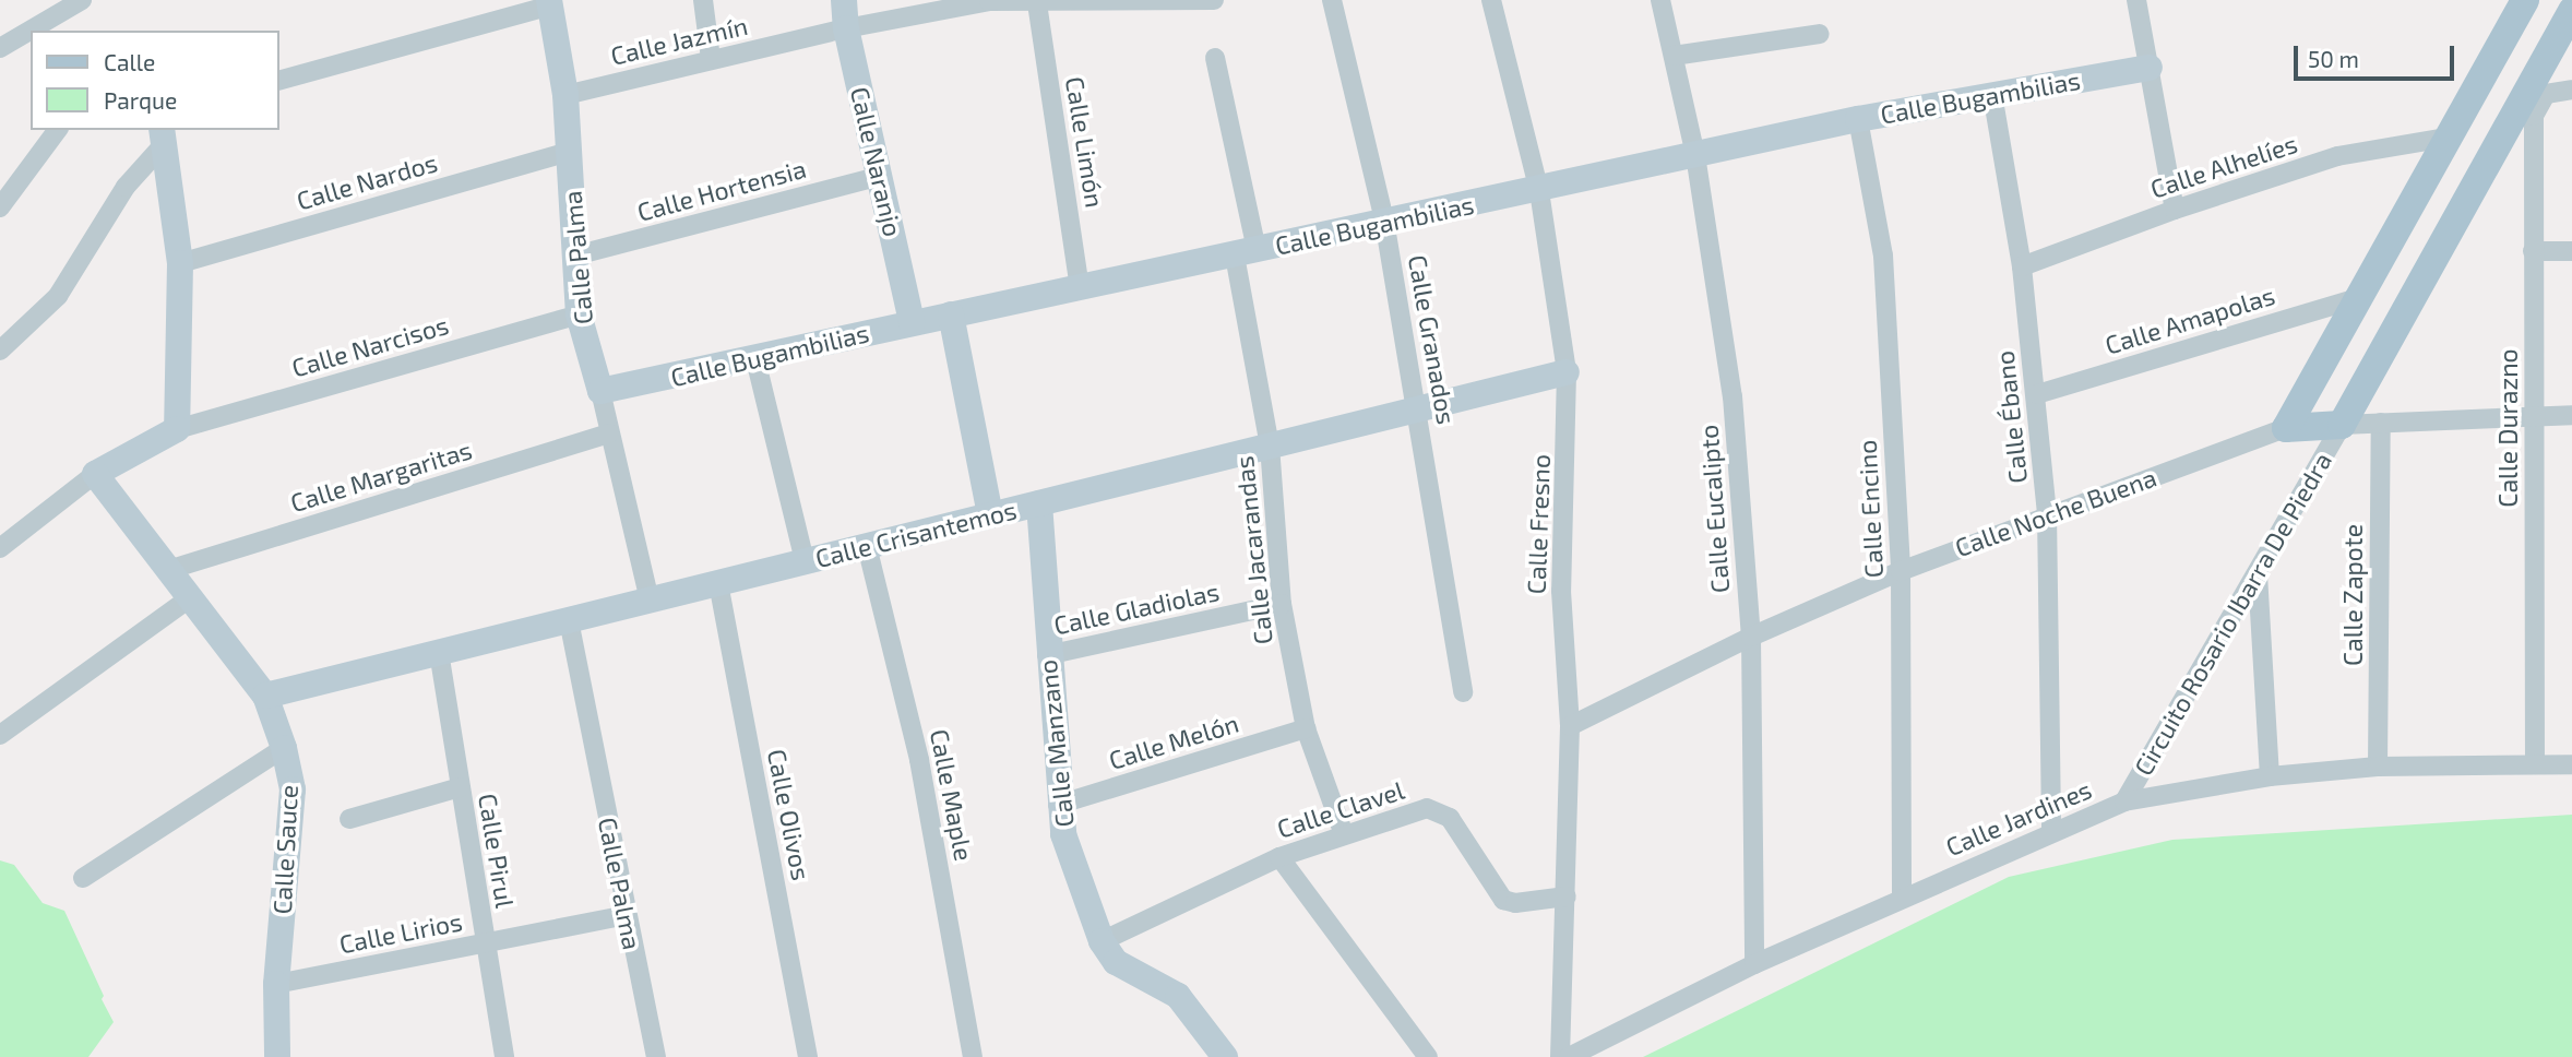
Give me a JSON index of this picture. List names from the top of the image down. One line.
{"streets":{"main road":["Calle Noche Buena","Circuito Rosario Ibarra De Piedra"],"street":["Calle Jazmín","Calle Bugambilias","Calle Limón","Calle Naranjo","Calle Alhelíes","Calle Nardos","Calle Hortensia","Calle Palma","Calle Amapolas","Calle Granados","Calle Narcisos","Calle Ébano","Calle Durazno","Calle Margaritas","Calle Eucalipto","Calle Encino","Calle Fresno","Calle Crisantemos","Calle Jacarandas","Calle Zapote","Calle Gladiolas","Calle Melón","Calle Manzano","Calle Maple","Calle Clavel","Calle Olivos","Calle Jardines","Calle Sauce","Calle Pirul","Calle Lirios"]},"crossings":[["Calle Jazmín","Calle Limón"],["Calle Jazmín","Calle Naranjo"],["Calle Jazmín","Calle Palma"],["Calle Bugambilias","Calle Limón"],["Calle Bugambilias","Calle Naranjo"],["Calle Bugambilias","Calle Palma"],["Calle Bugambilias","Calle Granados"],["Calle Bugambilias","Calle Ébano"],["Calle Bugambilias","Calle Eucalipto"],["Calle Bugambilias","Calle Encino"],["Calle Bugambilias","Calle Fresno"],["Calle Bugambilias","Calle Jacarandas"],["Calle Naranjo","Calle Hortensia"],["Calle Alhelíes","Calle Ébano"],["Calle Alhelíes","Circuito Rosario Ibarra De Piedra"],["Calle Nardos","Calle Palma"],["Calle Hortensia","Calle Palma"],["Calle Palma","Calle Narcisos"],["Calle Palma","Calle Margaritas"],["Calle Palma","Calle Crisantemos"],["Calle Palma","Calle Lirios"],["Calle Amapolas","Calle Ébano"],["Calle Amapolas","Circuito Rosario Ibarra De Piedra"],["Calle Granados","Calle Crisantemos"],["Calle Ébano","Calle Noche Buena"],["Calle Ébano","Calle Jardines"],["Calle Durazno","Calle Noche Buena"],["Calle Durazno","Calle Jardines"],["Calle Margaritas","Calle Sauce"],["Calle Eucalipto","Calle Noche Buena"],["Calle Eucalipto","Calle Jardines"],["Calle Encino","Calle Noche Buena"],["Calle Encino","Calle Jardines"],["Calle Noche Buena","Calle Fresno"],["Calle Noche Buena","Calle Zapote"],["Calle Noche Buena","Circuito Rosario Ibarra De Piedra"],["Calle Fresno","Calle Crisantemos"],["Calle Fresno","Calle Clavel"],["Calle Crisantemos","Calle Jacarandas"],["Calle Crisantemos","Calle Manzano"],["Calle Crisantemos","Calle Maple"],["Calle Crisantemos","Calle Olivos"],["Calle Crisantemos","Calle Sauce"],["Calle Crisantemos","Calle Pirul"],["Calle Jacarandas","Calle Gladiolas"],["Calle Jacarandas","Calle Melón"],["Calle Jacarandas","Calle Clavel"],["Calle Zapote","Calle Jardines"],["Calle Gladiolas","Calle Manzano"],["Circuito Rosario Ibarra De Piedra","Calle Jardines"],["Calle Melón","Calle Manzano"],["Calle Manzano","Calle Clavel"],["Calle Sauce","Calle Lirios"],["Calle Pirul","Calle Lirios"]],"legend":["Calle","Parque"],"scale_bar":"50 m"}
